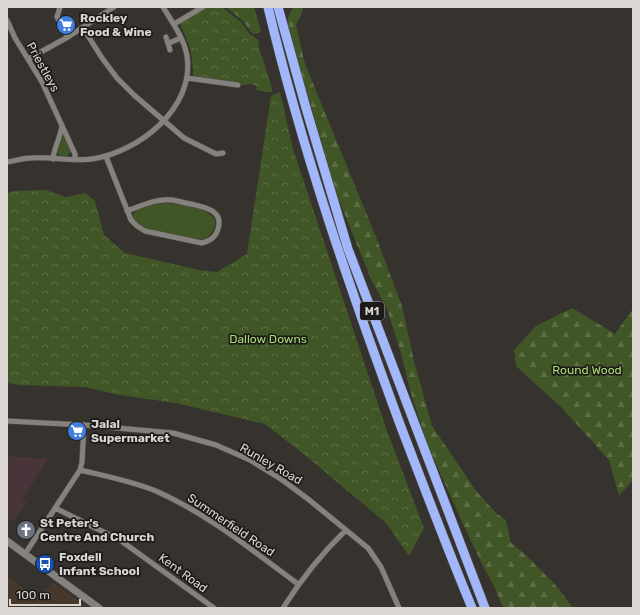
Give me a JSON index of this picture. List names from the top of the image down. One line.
{"streets":{"highway":["M1"],"street":["Priestleys","Runley Road","Summerfield Road","Kent Road"]},"parks":["Dallow Downs","Round Wood"],"places":{"supermarket":["Rockley Food & Wine","Jalal Supermarket"],"church":["St Peter's Centre And Church"],"bus stop":["Foxdell Infant School"]},"scale_bar":"100 m"}
